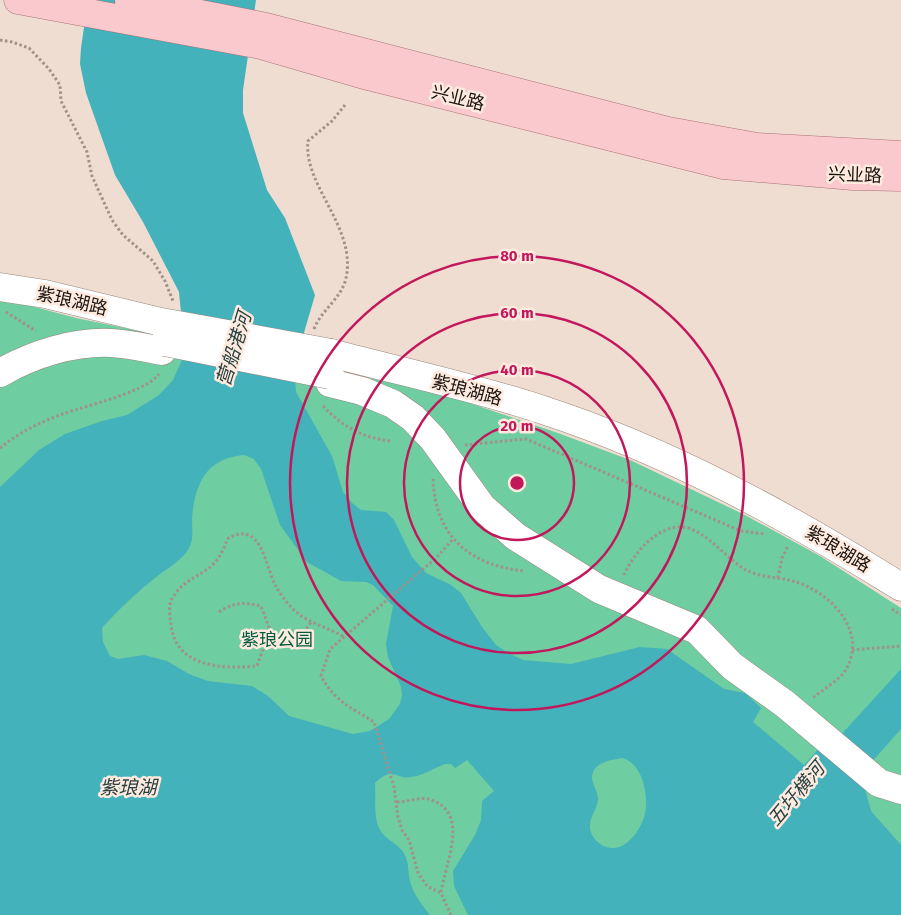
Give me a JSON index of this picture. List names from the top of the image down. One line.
{"streets":{"main road":["兴业路"],"street":["紫琅湖路"]},"water":["营船港河","紫琅湖","五圩横河"],"parks":["紫琅公园"],"rings":["80 m","60 m","40 m","20 m"]}
